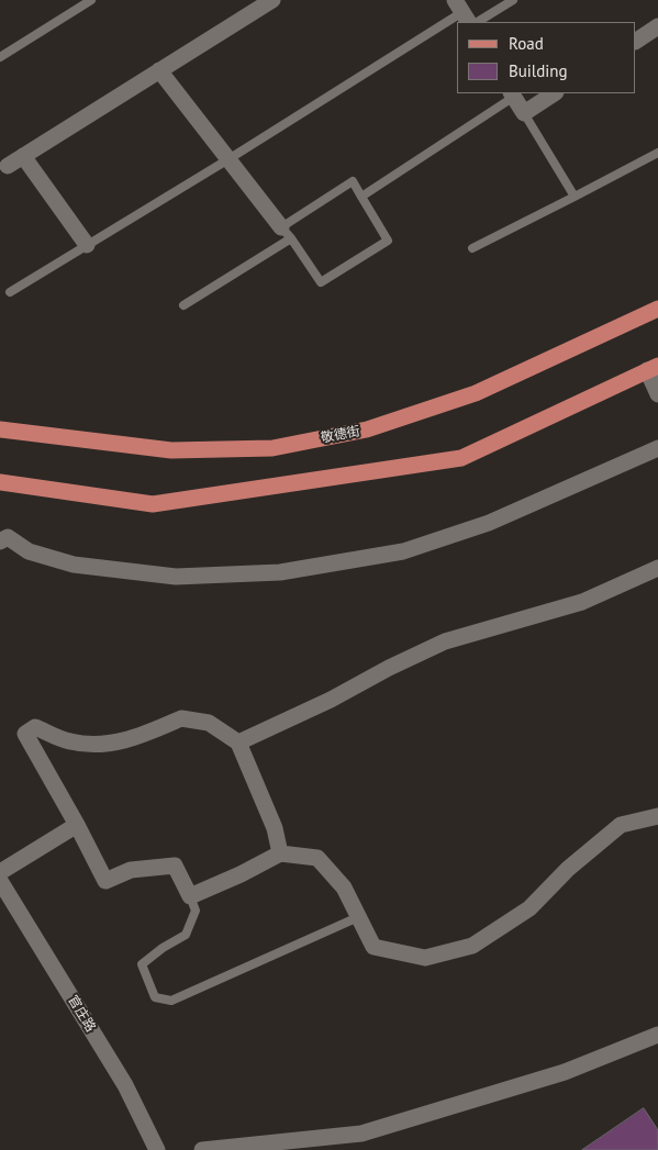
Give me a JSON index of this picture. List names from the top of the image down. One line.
{"streets":{"main road":["敬德街"],"street":["官庄路"]},"legend":["Road","Building"]}
